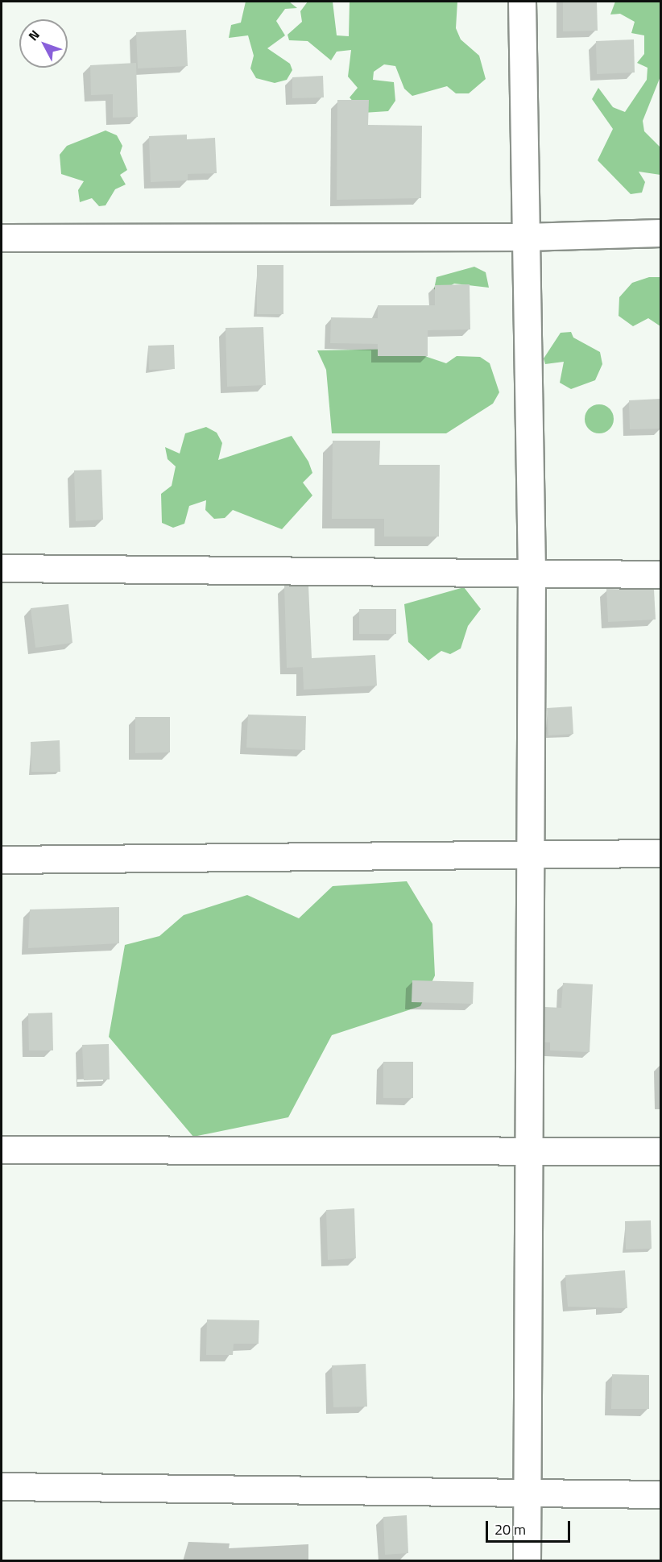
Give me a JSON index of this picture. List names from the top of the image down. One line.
{"scale_bar":"20 m","north":"top left"}
